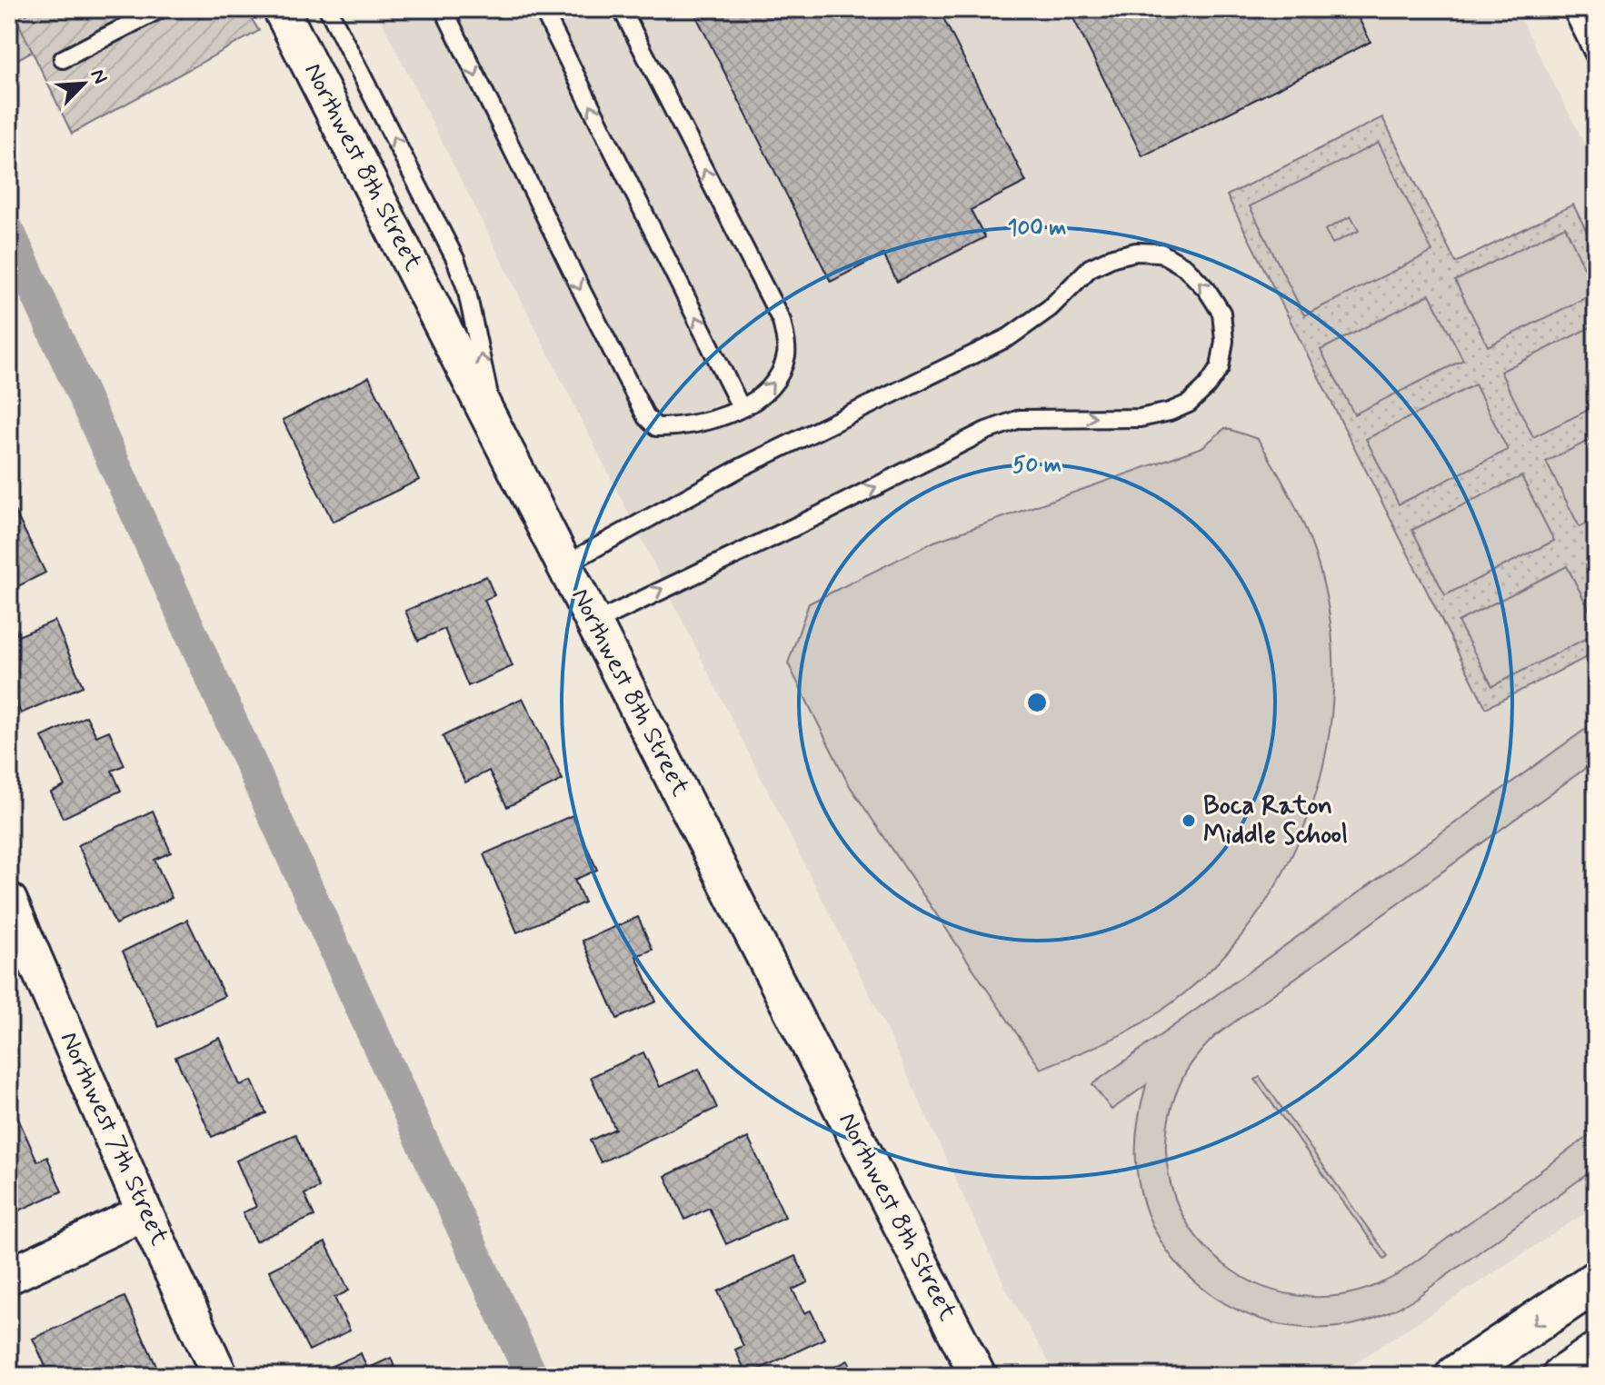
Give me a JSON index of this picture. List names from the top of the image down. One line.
{"streets":{"street":["Northwest 8th Street","Northwest 7th Street"]},"places":["Boca Raton Middle School"],"north":"top right","rings":["100 m","50 m"]}
